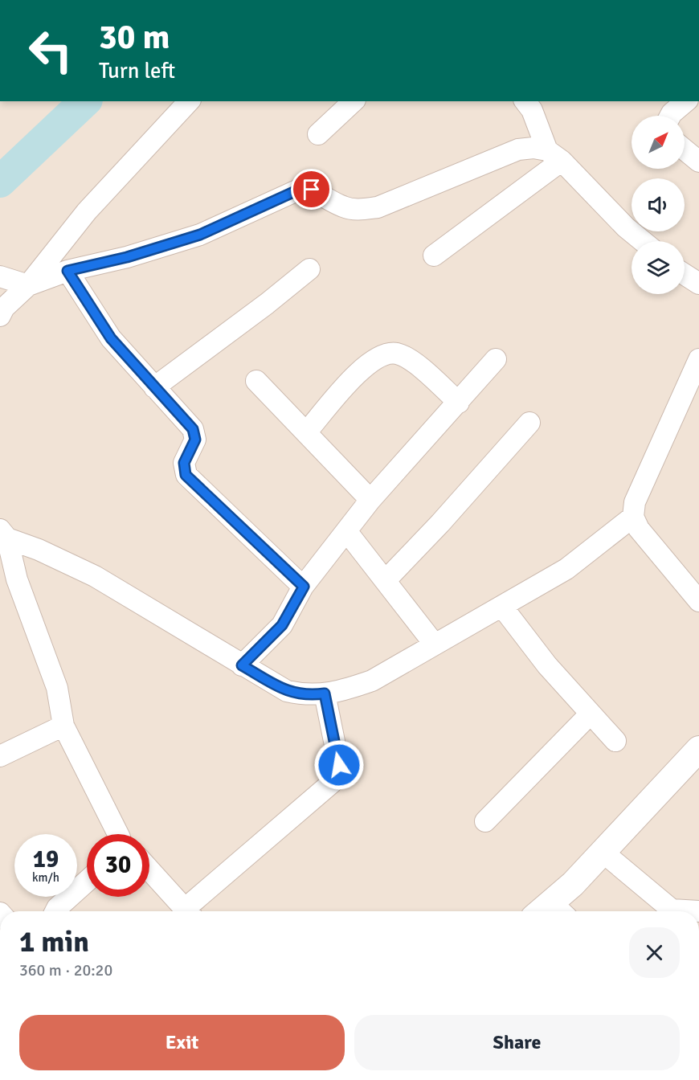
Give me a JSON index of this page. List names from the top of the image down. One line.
{"north":"top right","page":{"turn":["30 m","Turn left"],"speed":"19 km/h","limit":"30","heading":["1 min","360 m · 20:20"],"buttons":["Exit","Share"]}}
